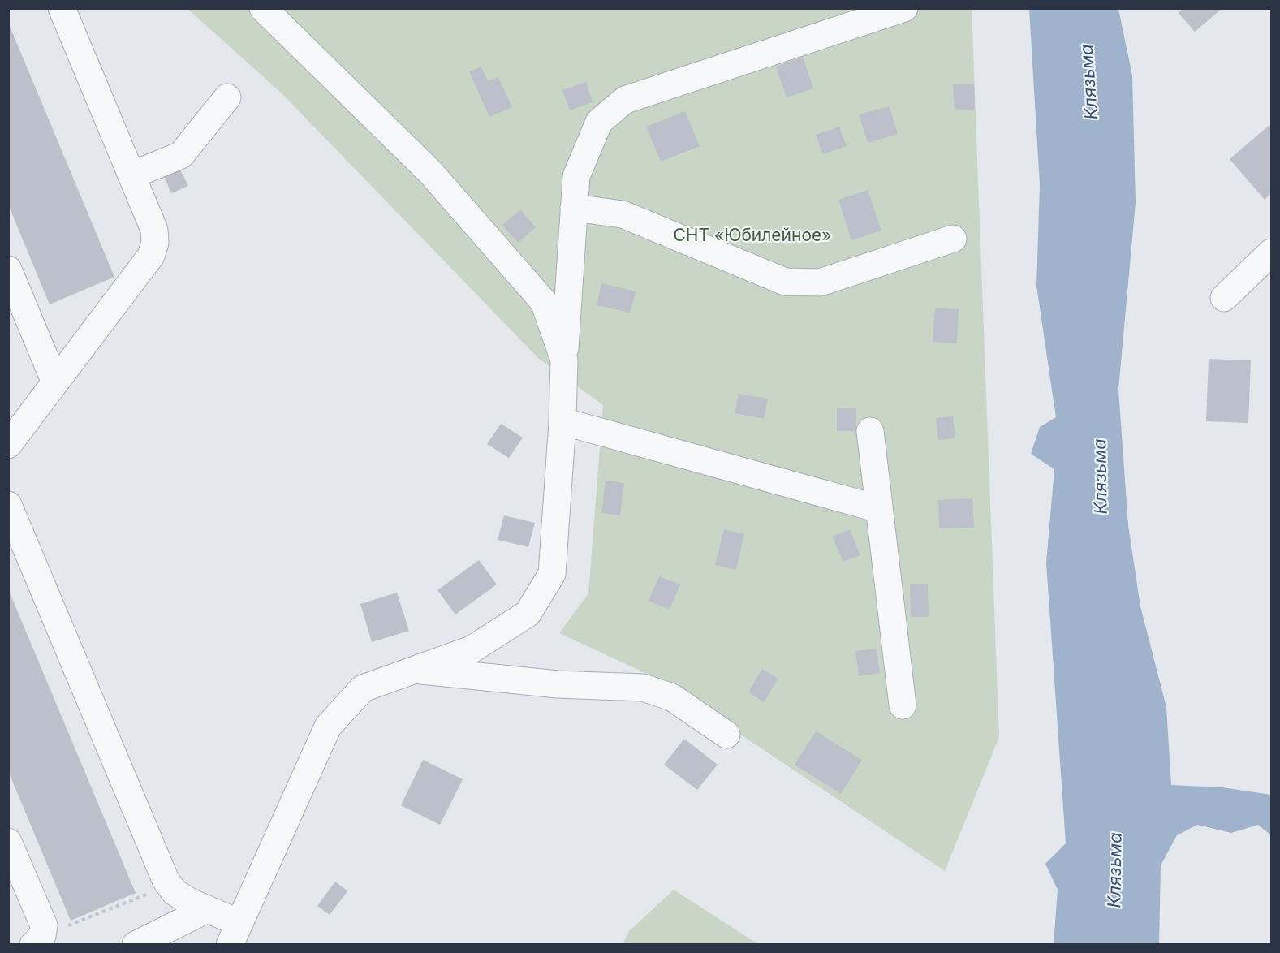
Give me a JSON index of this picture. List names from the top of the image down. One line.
{"water":["Клязьма"],"parks":["СНТ «Юбилейное»"]}
